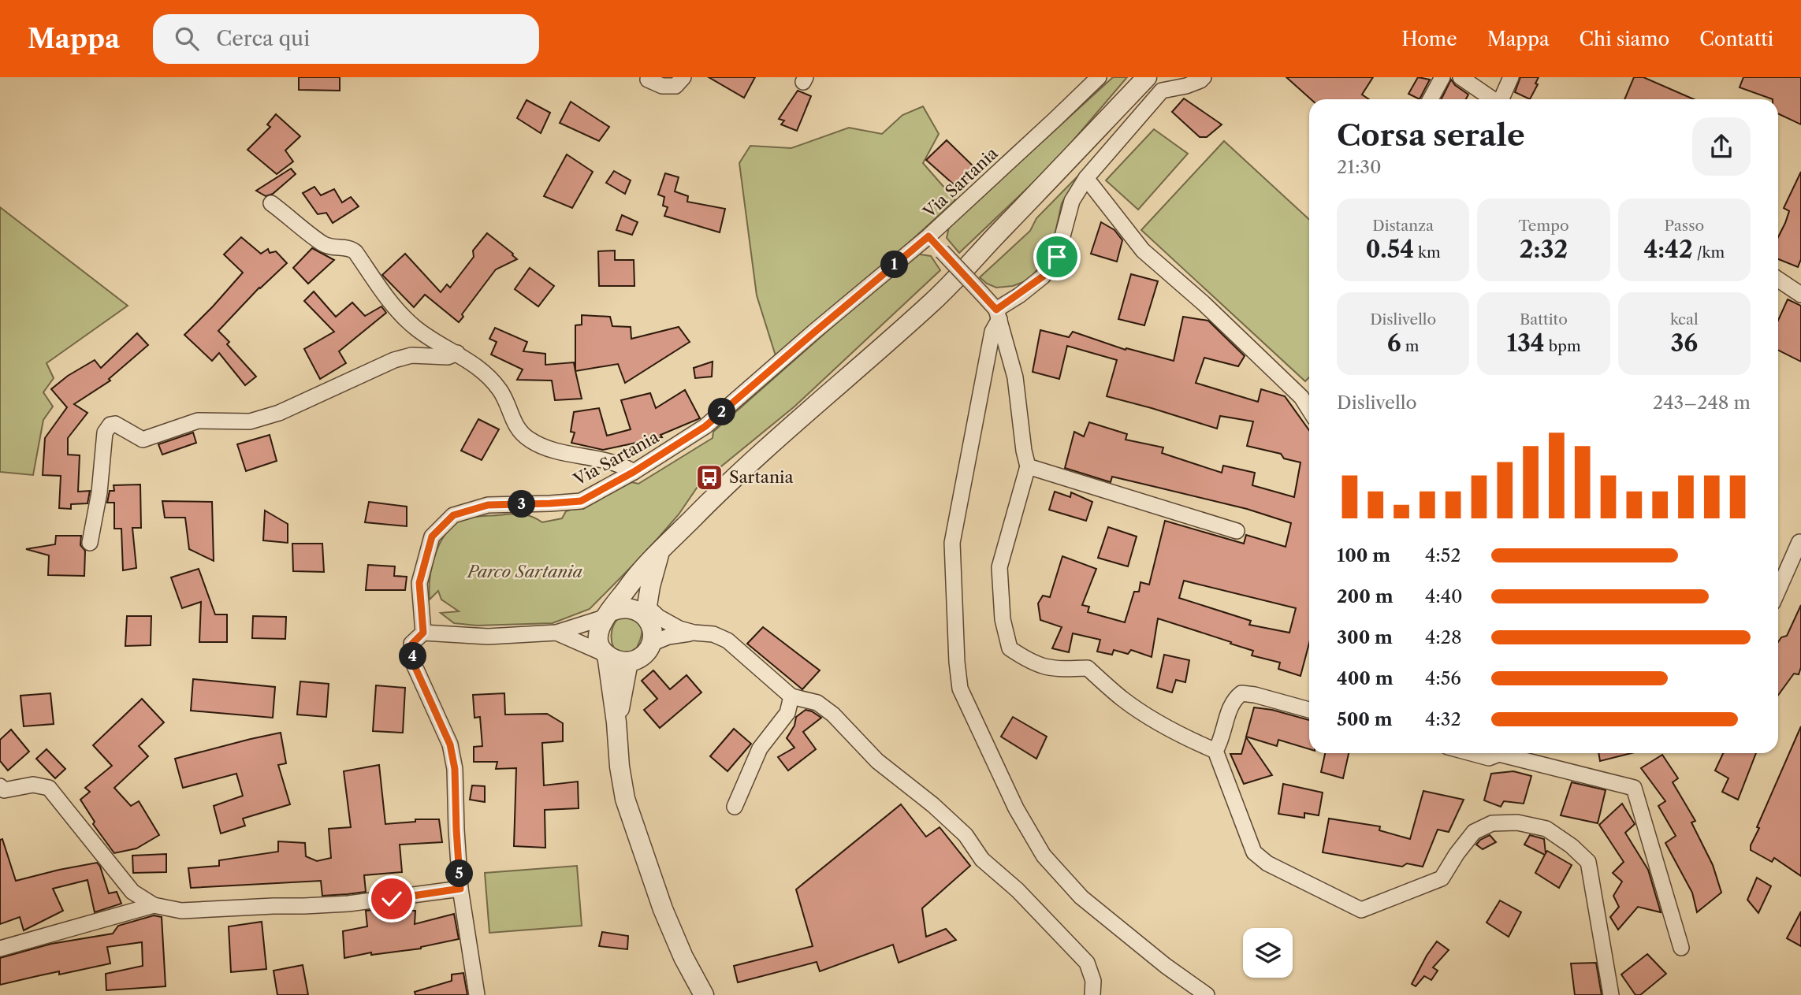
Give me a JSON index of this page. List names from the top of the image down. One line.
{"streets":{"street":["Via Sartania"]},"parks":["Parco Sartania"],"places":{"bus stop":["Sartania"]},"page":{"header":"Mappa","search":"Cerca qui","nav":["Home","Mappa","Chi siamo","Contatti"],"heading":["Corsa serale","21:30"],"stats":[["Distanza","0.54 km"],["Tempo","2:32"],["Passo","4:42 /km"],["Dislivello","6 m"],["Battito","134 bpm"],["kcal","36"]],"pins":["1","2","3","4","5"],"chart":["Dislivello","243–248 m"],"list":[{"name":"100 m","note":"4:52"},{"name":"200 m","note":"4:40"},{"name":"300 m","note":"4:28"},{"name":"400 m","note":"4:56"},{"name":"500 m","note":"4:32"}]}}
